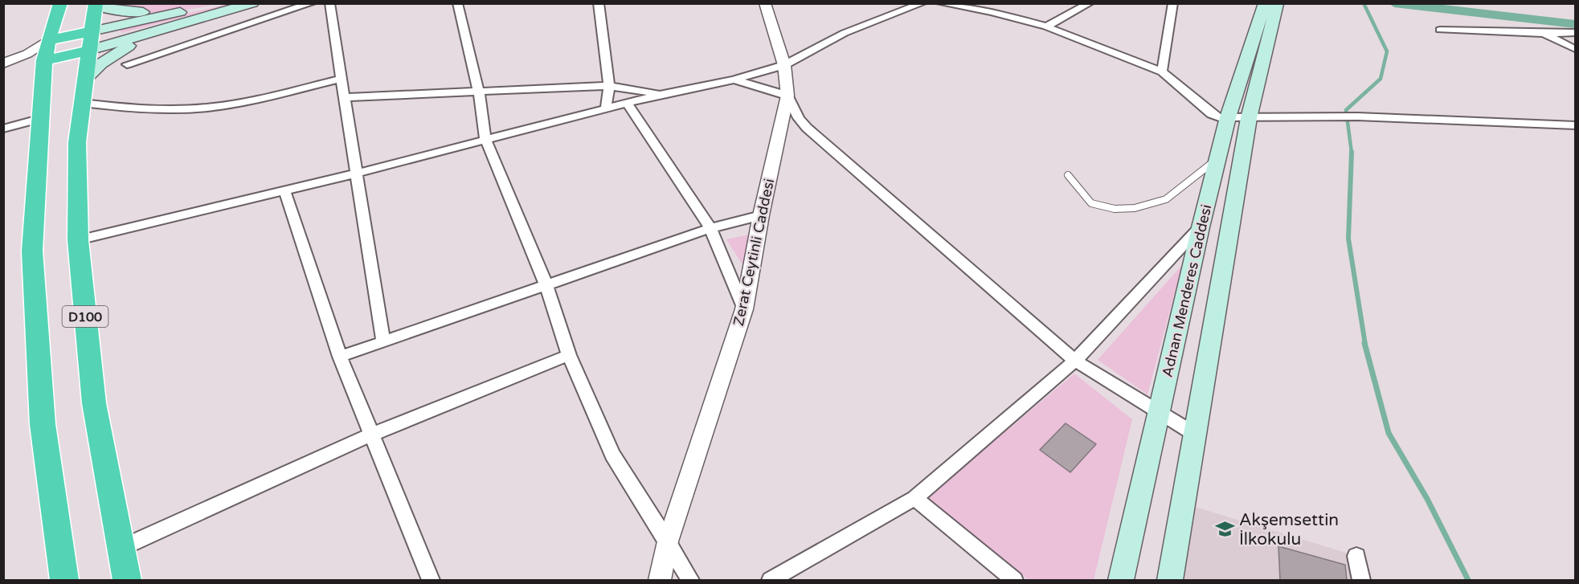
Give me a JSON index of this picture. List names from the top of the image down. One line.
{"streets":{"highway":["D100"],"main road":["Adnan Menderes Caddesi"],"street":["Zerat Ceytinli Caddesi"]},"places":{"school or university":["Akşemsettin İlkokulu"]}}
